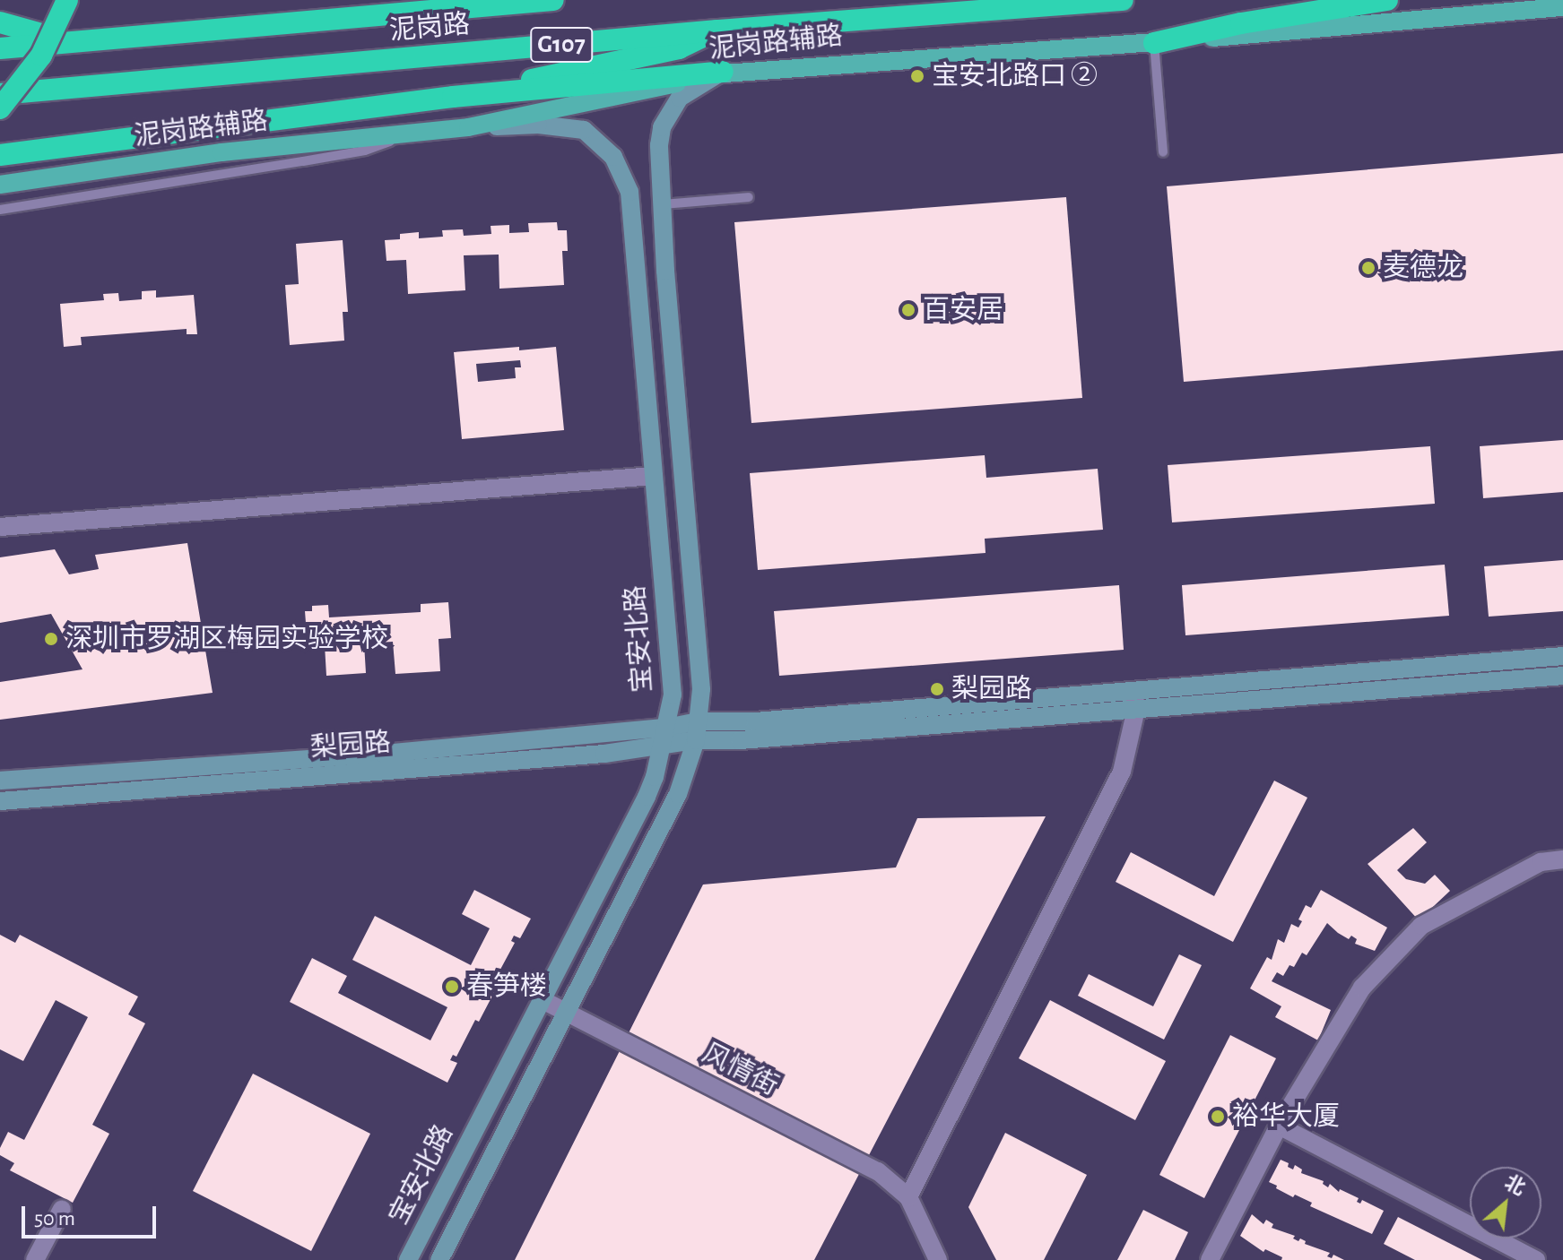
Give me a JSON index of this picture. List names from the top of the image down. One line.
{"streets":{"highway":["泥岗路","G107"],"main road":["泥岗路辅路"],"street":["宝安北路","梨园路","风情街"]},"crossings":[["泥岗路辅路","宝安北路"],["宝安北路","梨园路"],["宝安北路","风情街"]],"places":["宝安北路口 ②","麦德龙","百安居","深圳市罗湖区梅园实验学校","梨园路","春笋楼","裕华大厦"],"scale_bar":"50 m","north":"top right"}
